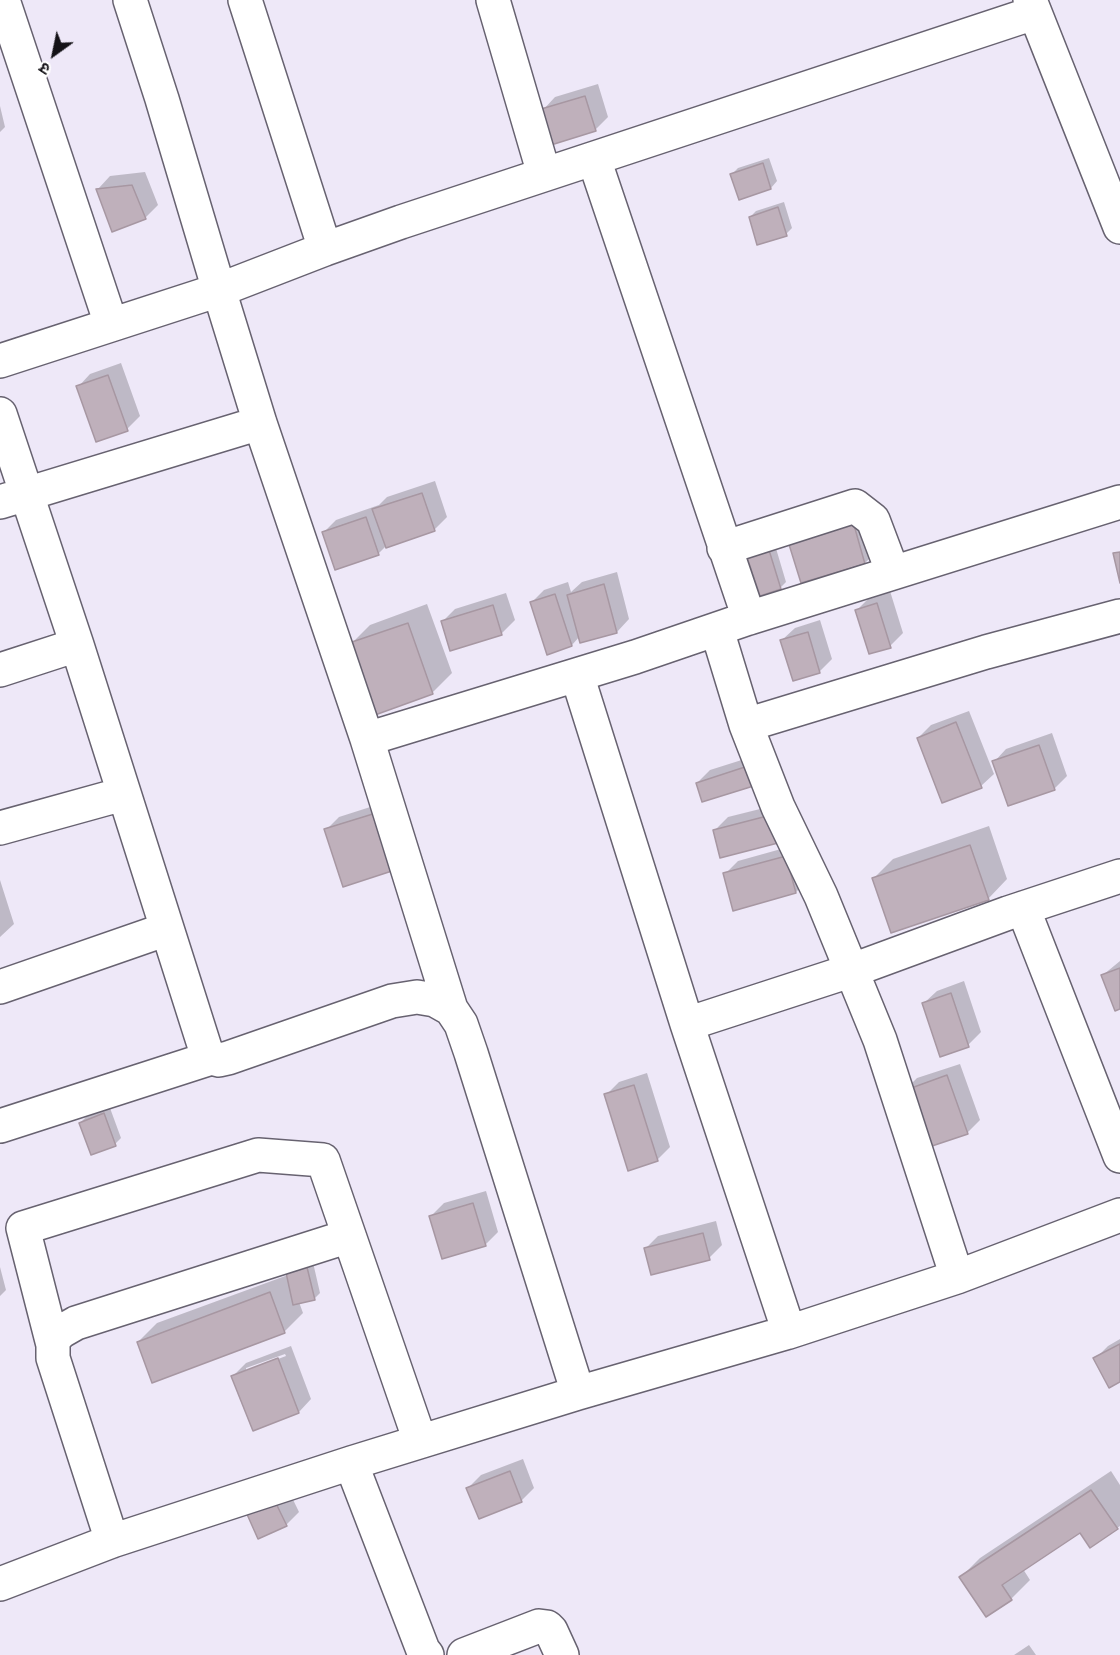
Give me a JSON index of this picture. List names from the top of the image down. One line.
{"north":"bottom left"}
